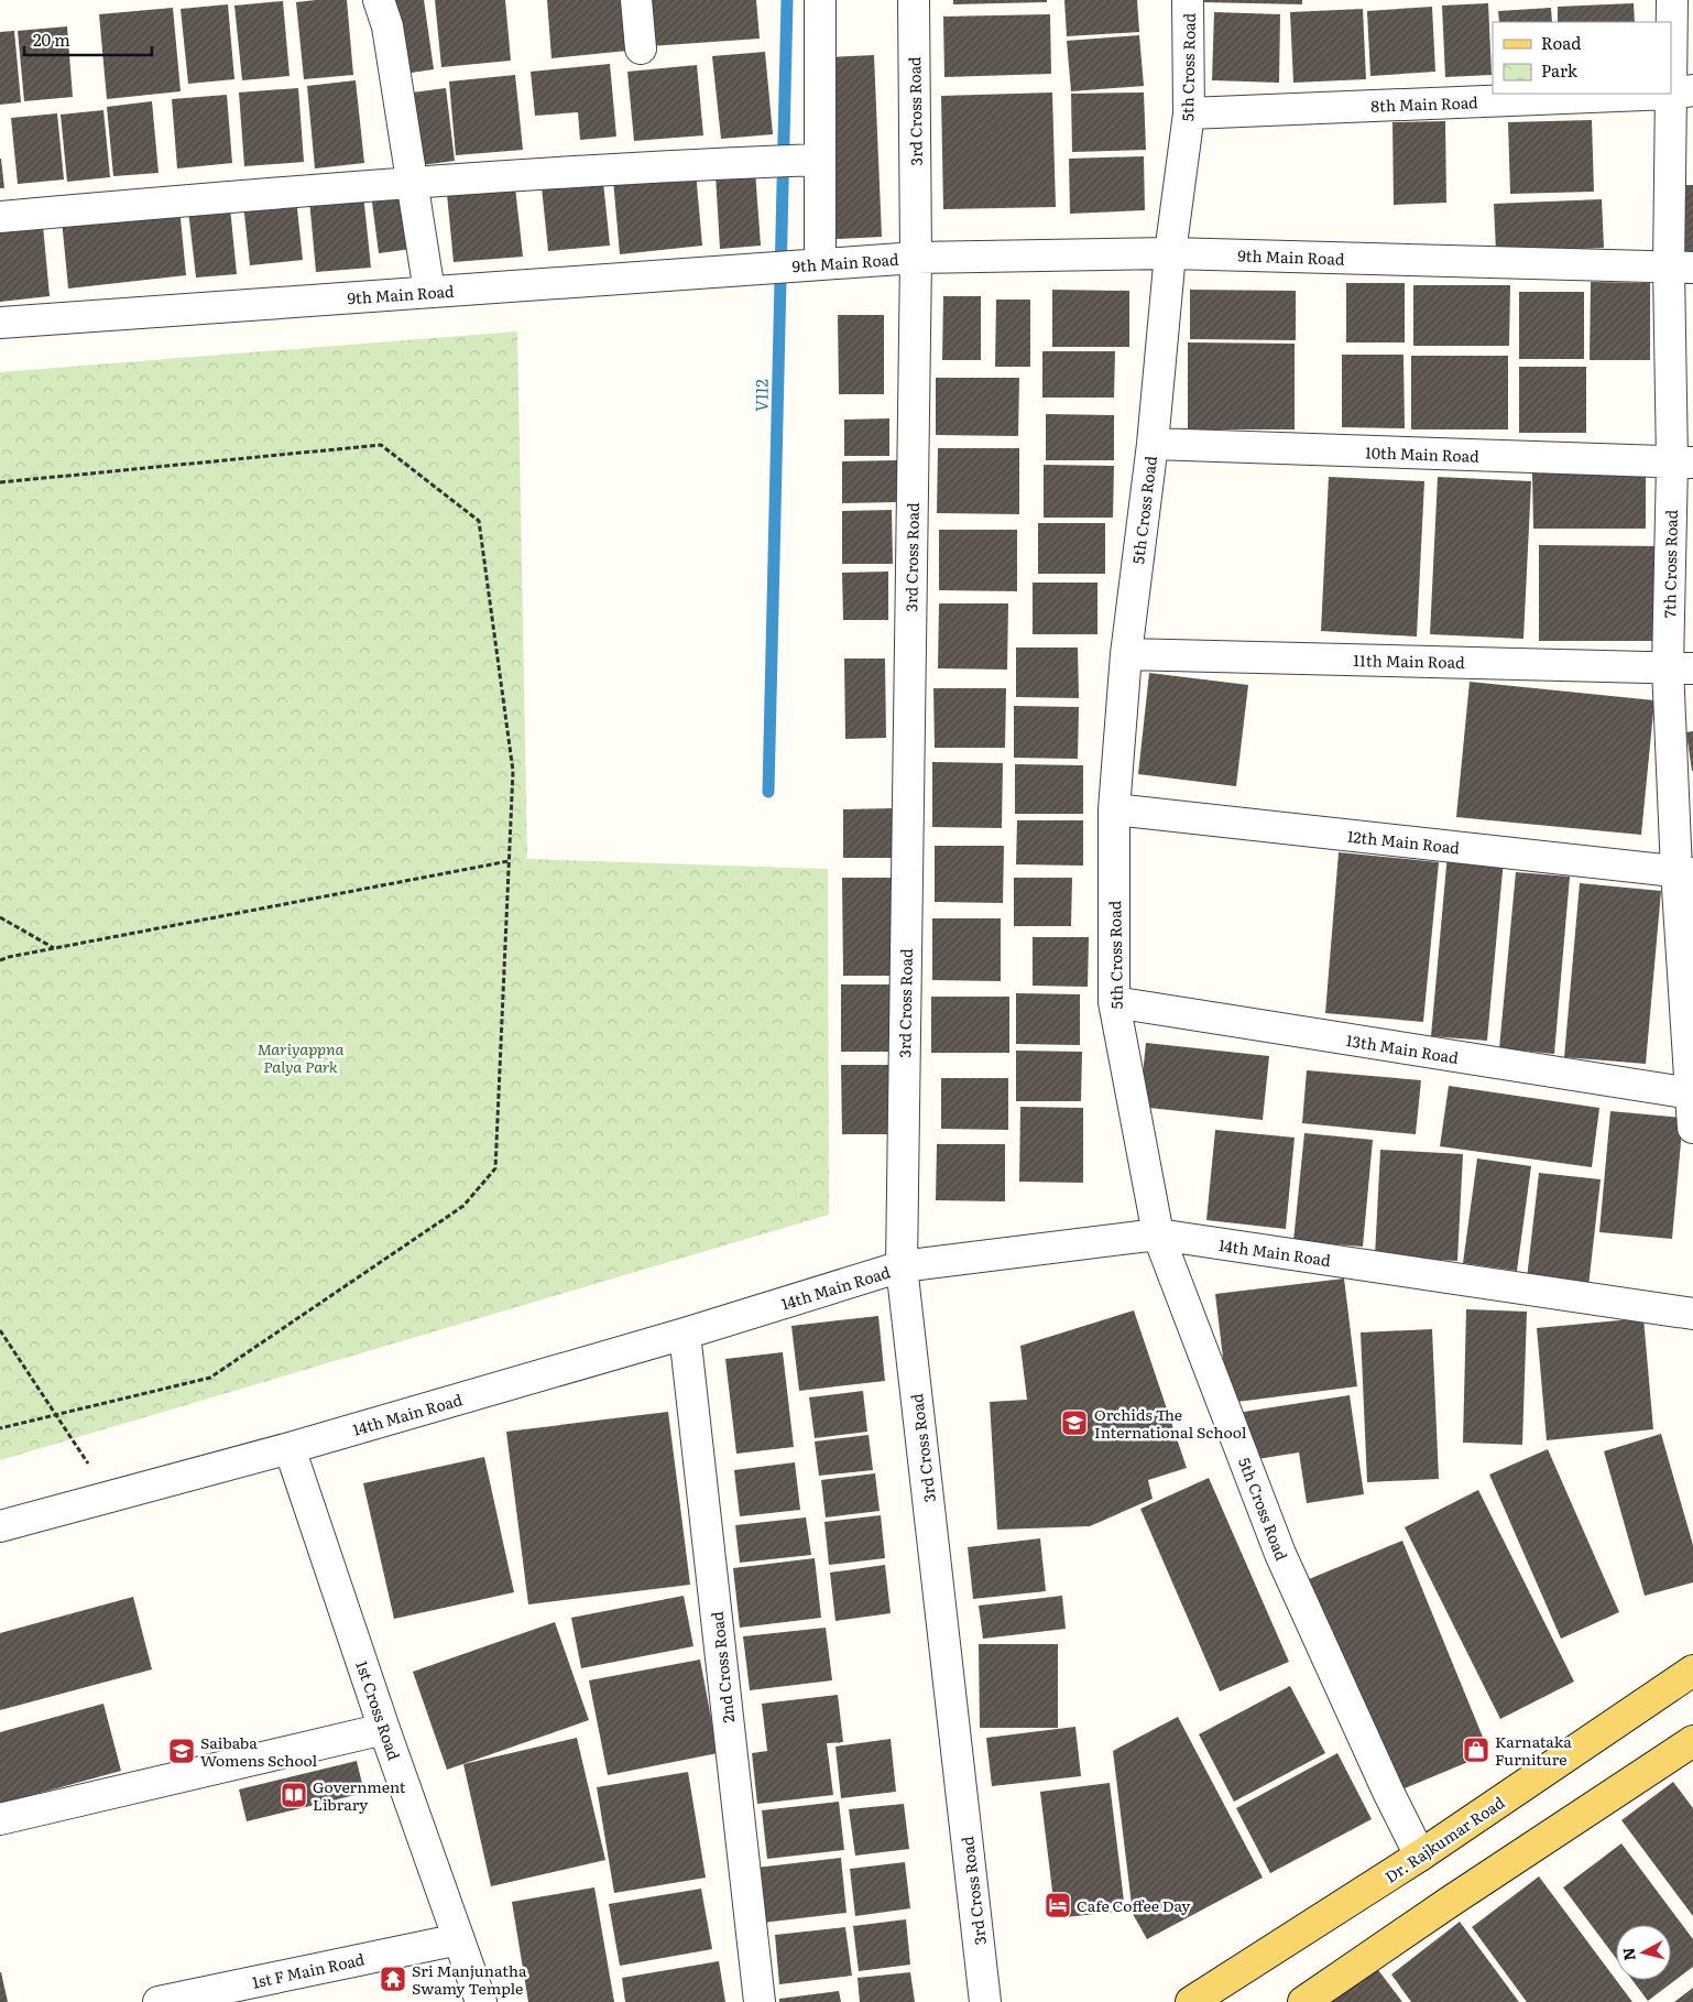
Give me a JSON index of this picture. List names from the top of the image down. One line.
{"streets":{"main road":["Dr. Rajkumar Road"],"street":["5th Cross Road","8th Main Road","3rd Cross Road","9th Main Road","10th Main Road","7th Cross Road","11th Main Road","12th Main Road","13th Main Road","14th Main Road","2nd Cross Road","1st Cross Road","1st F Main Road"]},"crossings":[["5th Cross Road","8th Main Road"],["5th Cross Road","9th Main Road"],["5th Cross Road","10th Main Road"],["5th Cross Road","11th Main Road"],["5th Cross Road","12th Main Road"],["5th Cross Road","13th Main Road"],["5th Cross Road","14th Main Road"],["5th Cross Road","Dr. Rajkumar Road"],["3rd Cross Road","9th Main Road"],["3rd Cross Road","14th Main Road"],["9th Main Road","7th Cross Road"],["10th Main Road","7th Cross Road"],["7th Cross Road","11th Main Road"],["7th Cross Road","12th Main Road"],["7th Cross Road","13th Main Road"],["14th Main Road","2nd Cross Road"],["14th Main Road","1st Cross Road"],["1st Cross Road","1st F Main Road"]],"water":["V112"],"parks":["Mariyappna Palya Park"],"places":{"school or university":["Orchids The International School","Saibaba Womens School"],"shop":["Karnataka Furniture"],"library":["Government Library"],"hotel":["Cafe Coffee Day"],"temple":["Sri Manjunatha Swamy Temple"]},"legend":["Road","Park"],"scale_bar":"20 m","north":"left"}
